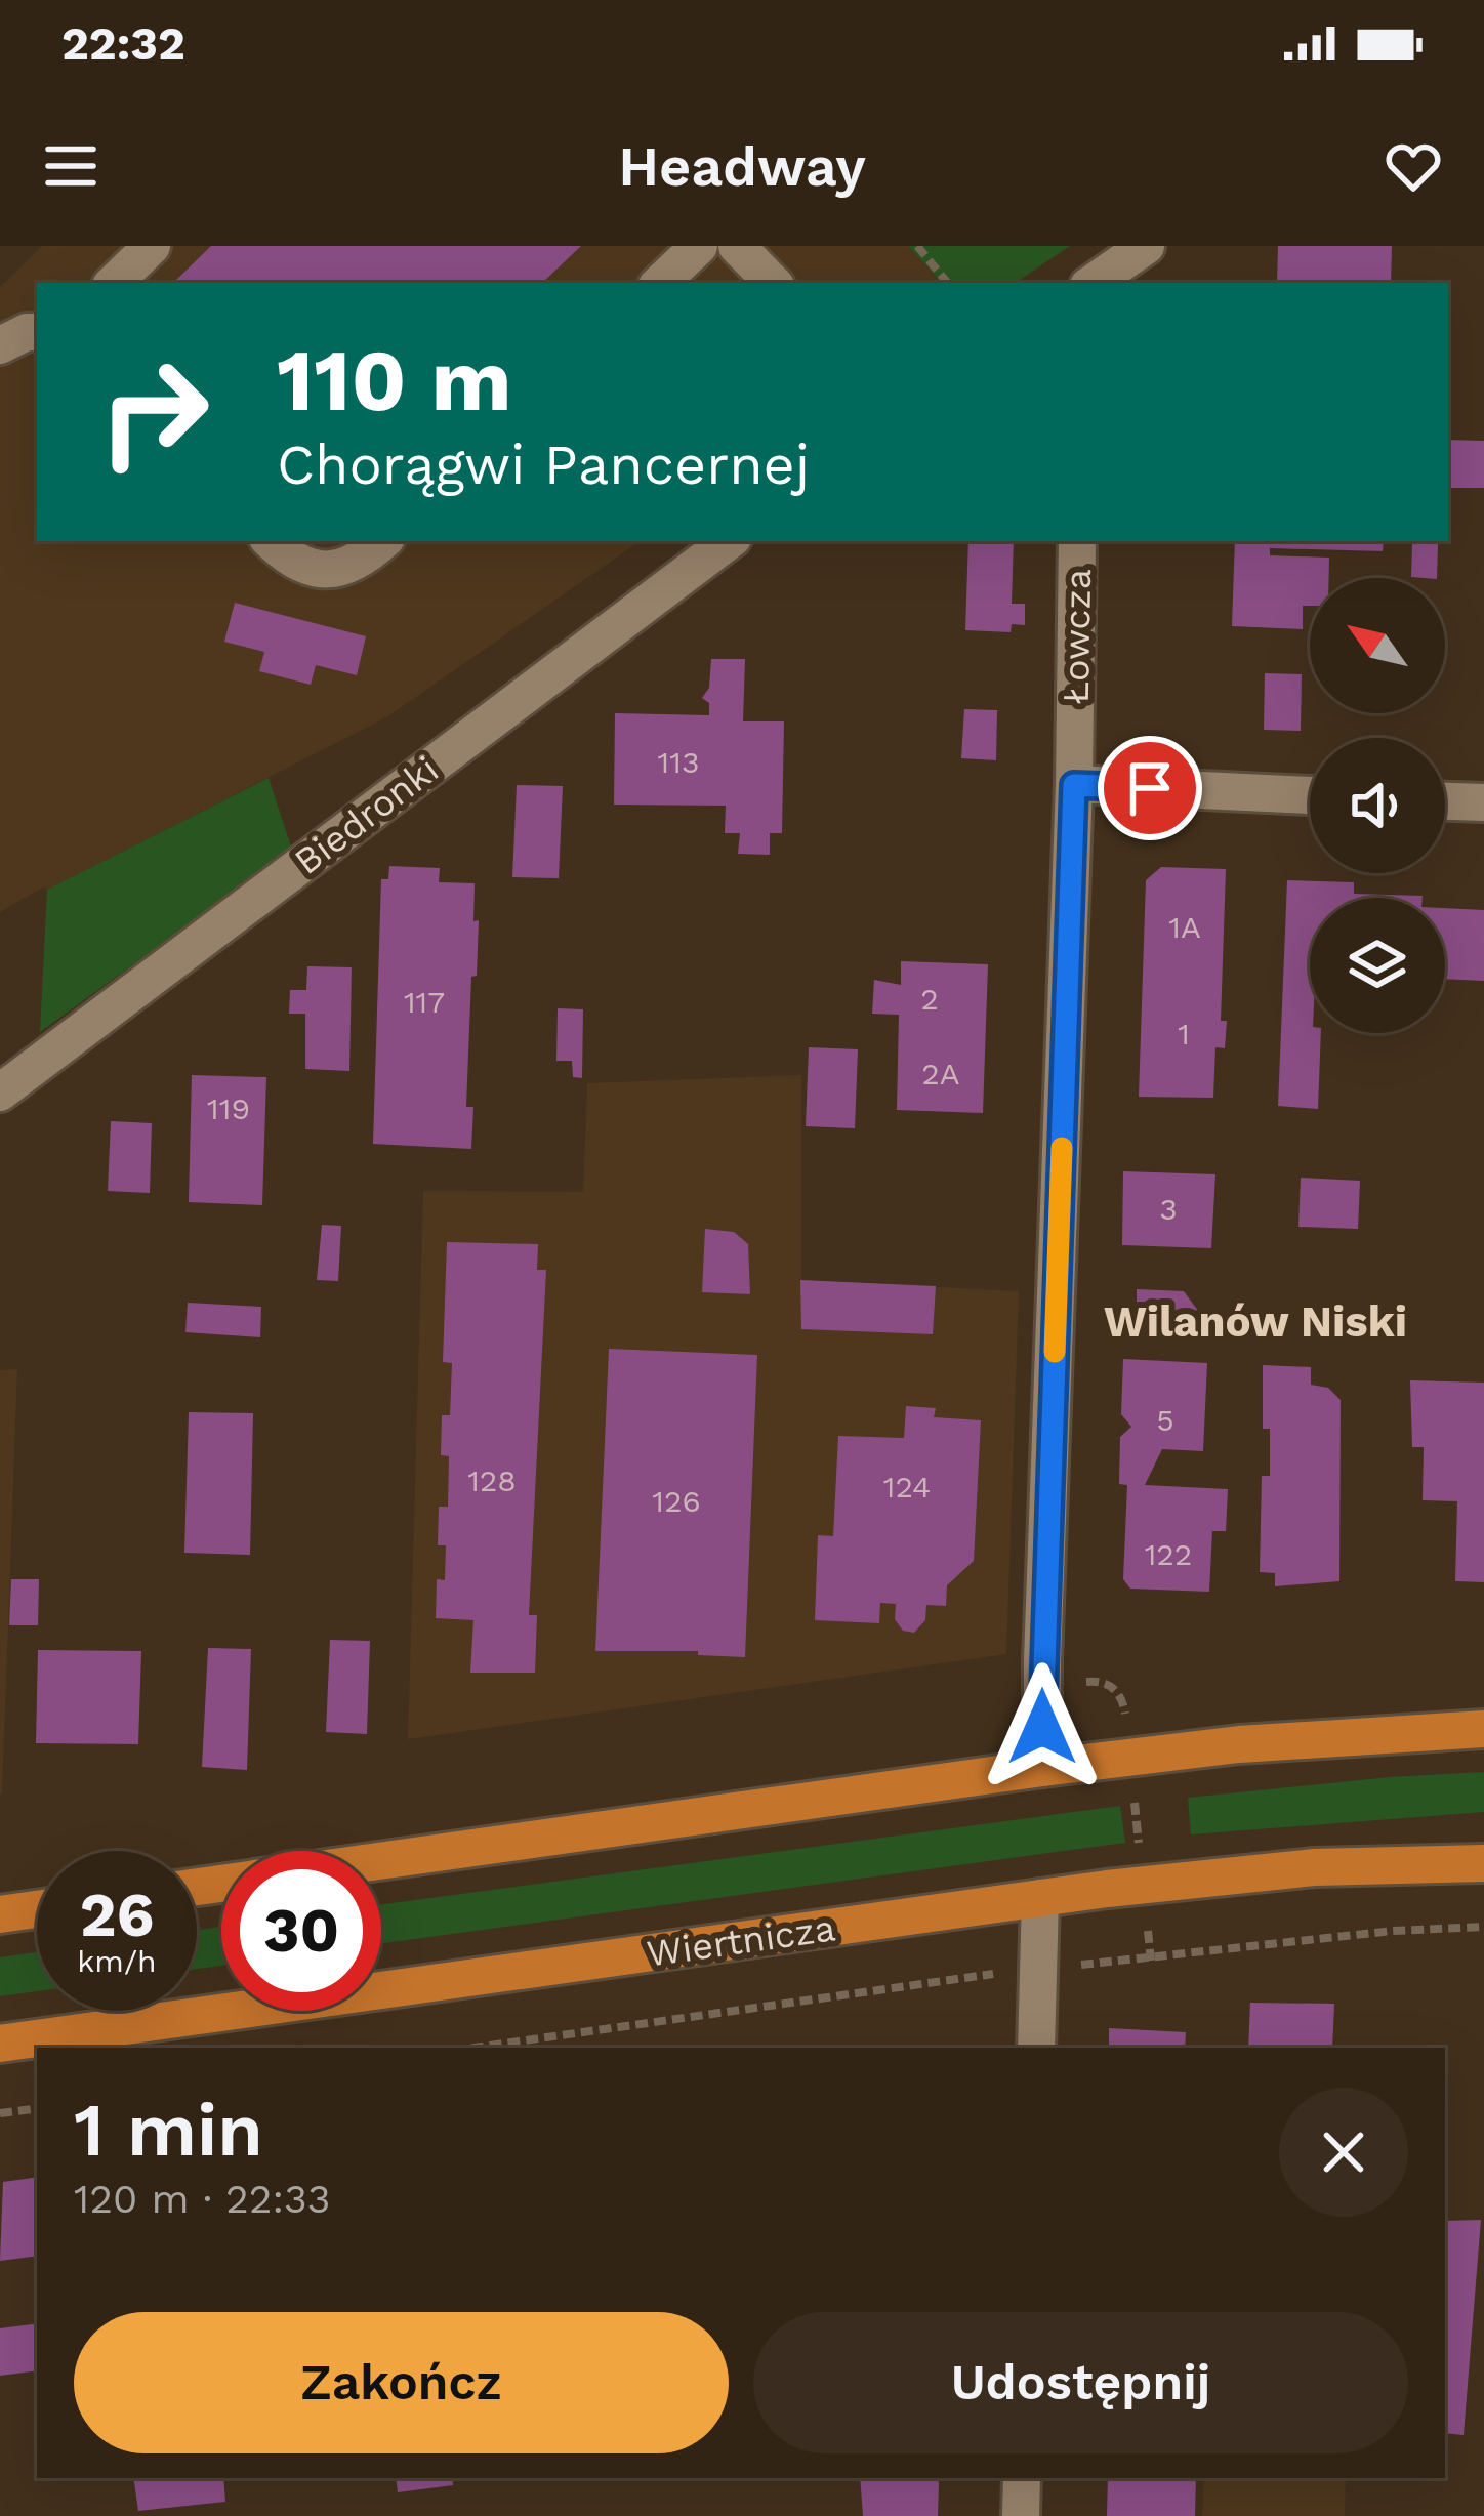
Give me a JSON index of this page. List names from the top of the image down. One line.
{"streets":{"main road":["Wiertnicza"],"street":["Łowcza","Biedronki"]},"districts":["Wilanów Niski"],"house_numbers":["113","1A","2","117","1","2A","119","3","5","128","124","126","122"],"north":"top left","page":{"status":"22:32","header":"Headway","turn":["110 m","Chorągwi Pancernej"],"speed":"26 km/h","limit":"30","heading":["1 min","120 m · 22:33"],"buttons":["Zakończ","Udostępnij"]}}
